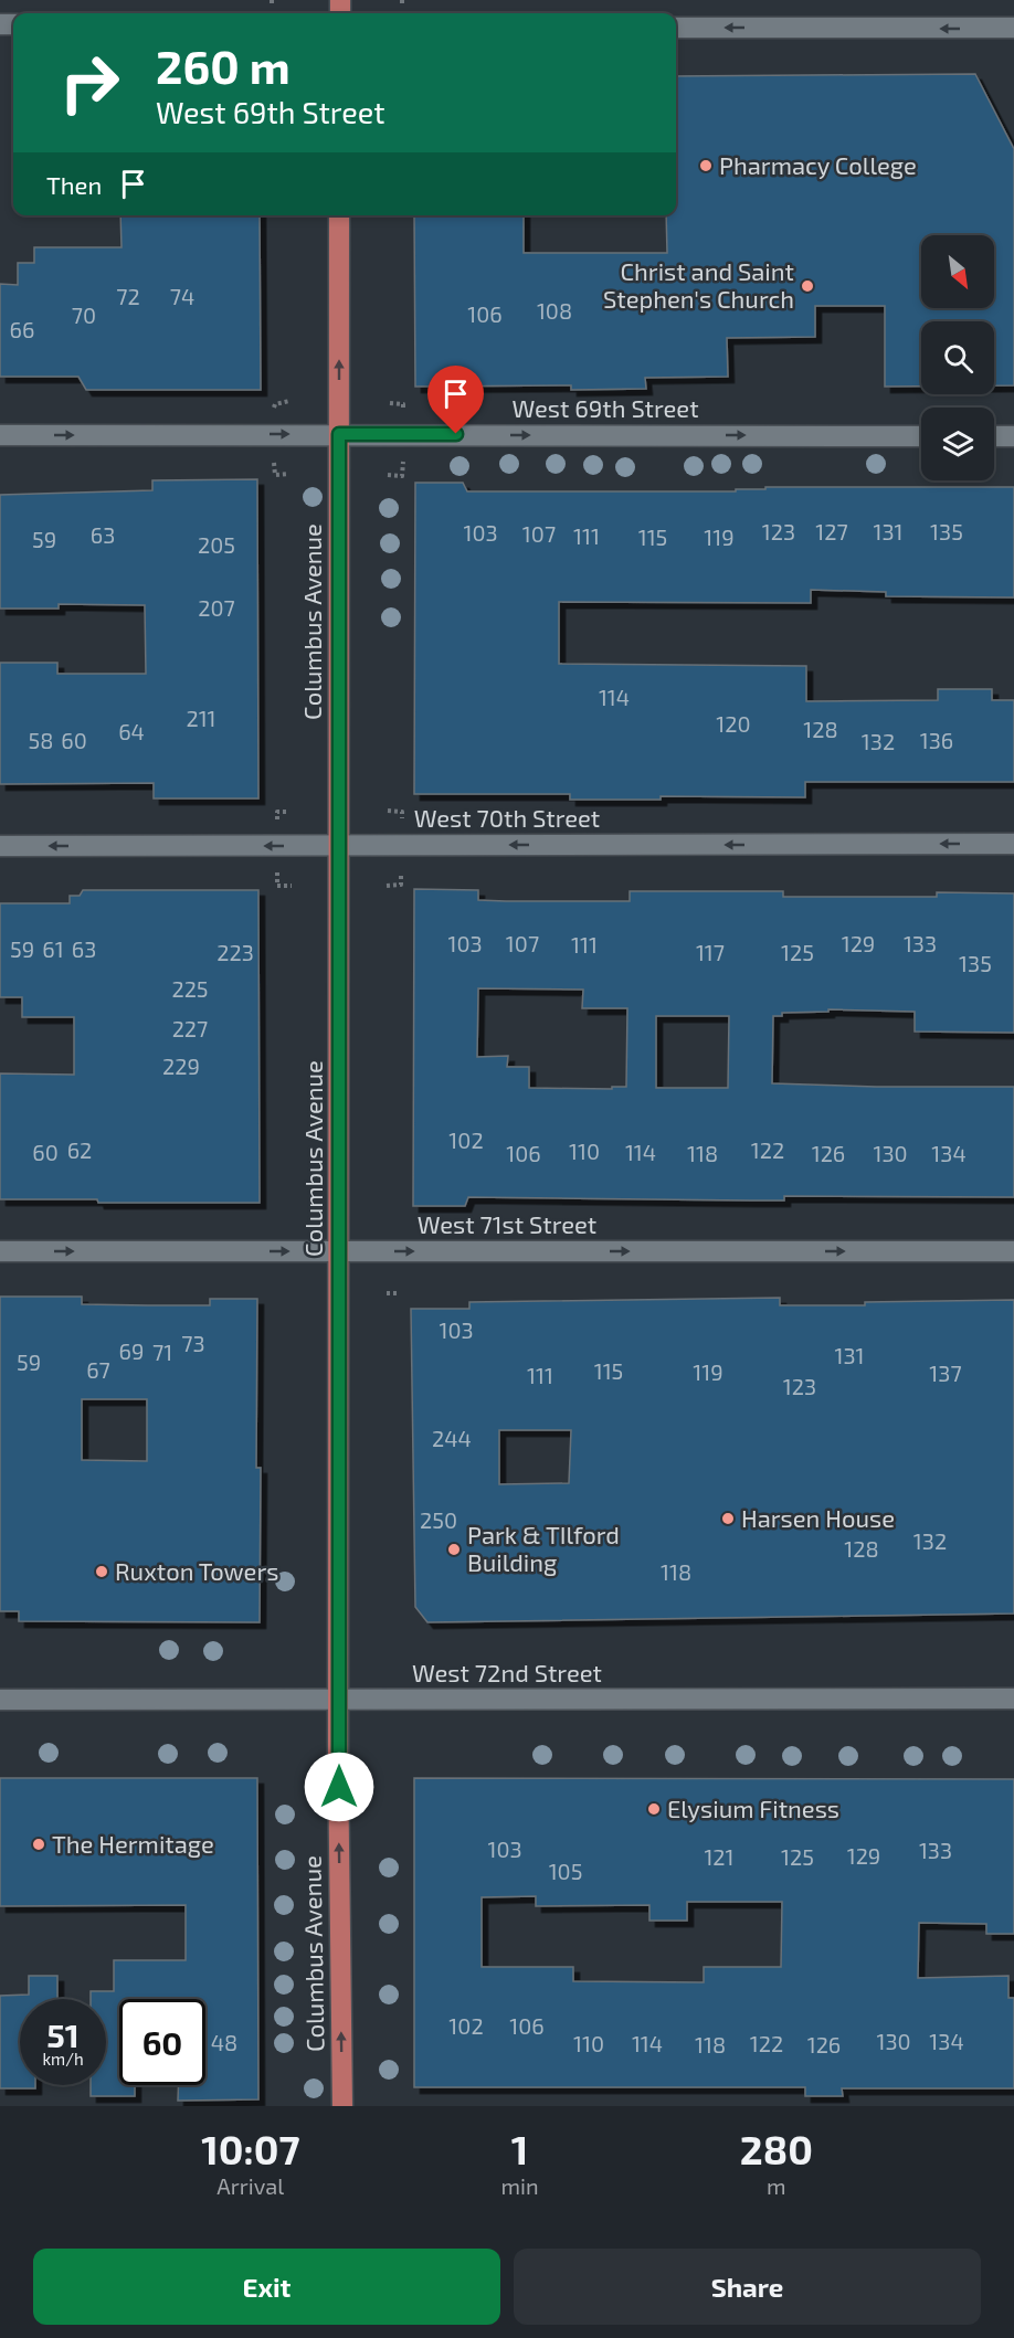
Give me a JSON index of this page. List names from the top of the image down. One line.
{"streets":{"main road":["Columbus Avenue"],"street":["West 69th Street","West 70th Street","West 71st Street","West 72nd Street"]},"crossings":[["West 69th Street","Columbus Avenue"],["Columbus Avenue","West 70th Street"],["Columbus Avenue","West 71st Street"],["Columbus Avenue","West 72nd Street"]],"one_way":["West 69th Street","West 70th Street","West 71st Street"],"places":["Pharmacy College","Christ and Saint Stephen's Church","Harsen House","Park & TIlford Building","Ruxton Towers","Elysium Fitness","The Hermitage"],"house_numbers":["72","74","108","106","70","66","123","127","131","135","103","107","63","111","115","119","59","205","207","114","211","120","128","64","58","60","136","132","103","107","129","133","111","59","61","63","223","117","125","135","225","227","229","102","62","122","110","60","114","106","118","126","130","134","103","73","69","71","131","59","67","115","119","137","111","123","244","250","132","128","118","103","133","129","121","125","105","102","106","130","134","48","110","114","122","118","126"],"north":"bottom right","page":{"turn":["260 m","West 69th Street"],"then":"Then","speed":"51 km/h","limit":"60","eta":["10:07","Arrival","1","min","280","m"],"buttons":["Exit","Share"]}}
